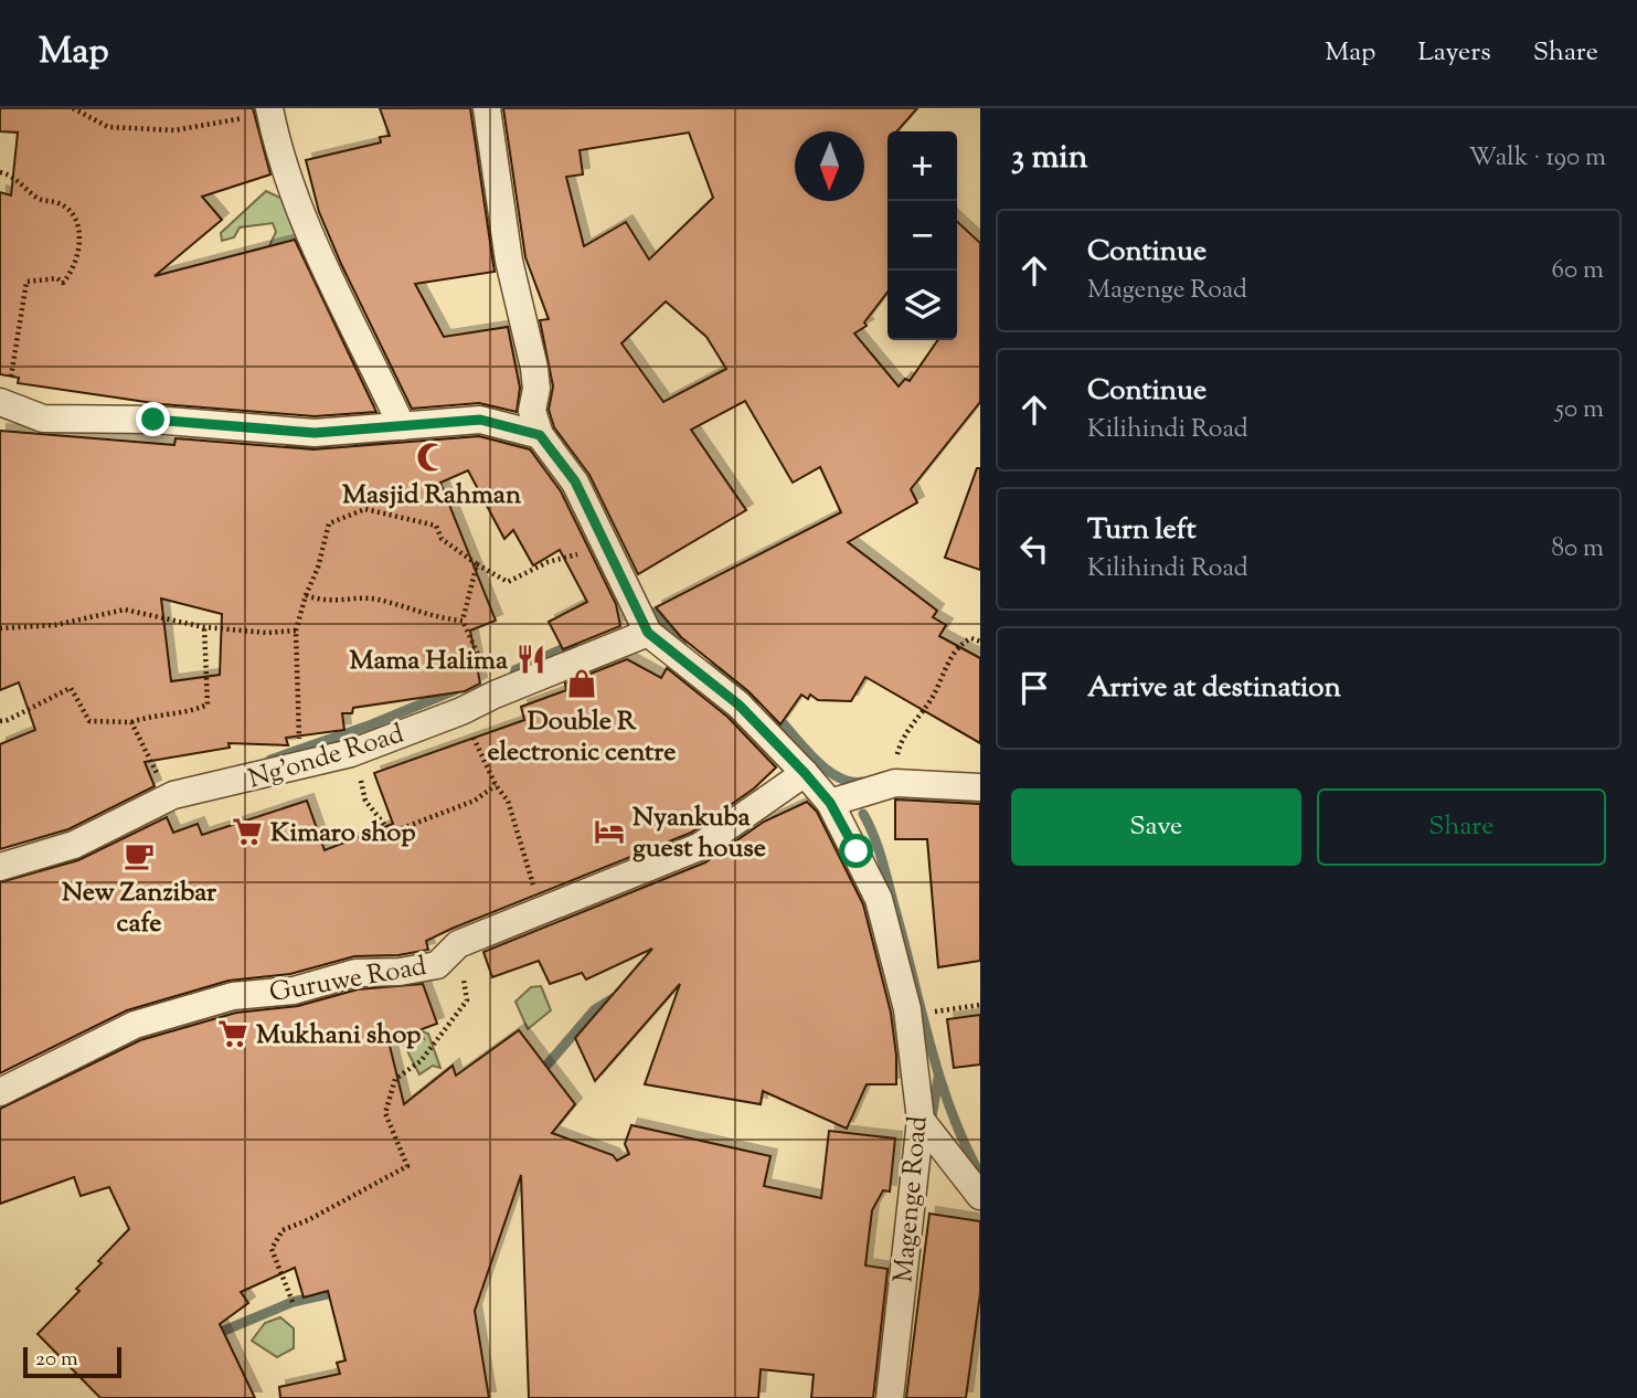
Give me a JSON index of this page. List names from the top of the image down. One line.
{"streets":{"street":["Ng'onde Road","Guruwe Road","Magenge Road"]},"crossings":[["Ng'onde Road","Magenge Road"],["Guruwe Road","Magenge Road"]],"places":{"mosque":["Masjid Rahman"],"restaurant":["Mama Halima"],"shop":["Double R electronic centre"],"supermarket":["Kimaro shop","Mukhani shop"],"hotel":["Nyankuba guest house"],"cafe":["New Zanzibar cafe"]},"scale_bar":"20 m","north":"bottom","page":{"header":"Map","nav":["Map","Layers","Share"],"heading":["3 min","Walk · 190 m"],"map_buttons":["+","−"],"list":[["Continue","Magenge Road","60 m"],["Continue","Kilihindi Road","50 m"],["Turn left","Kilihindi Road","80 m"],"Arrive at destination"],"buttons":["Save","Share"],"scale":"20 m"}}
